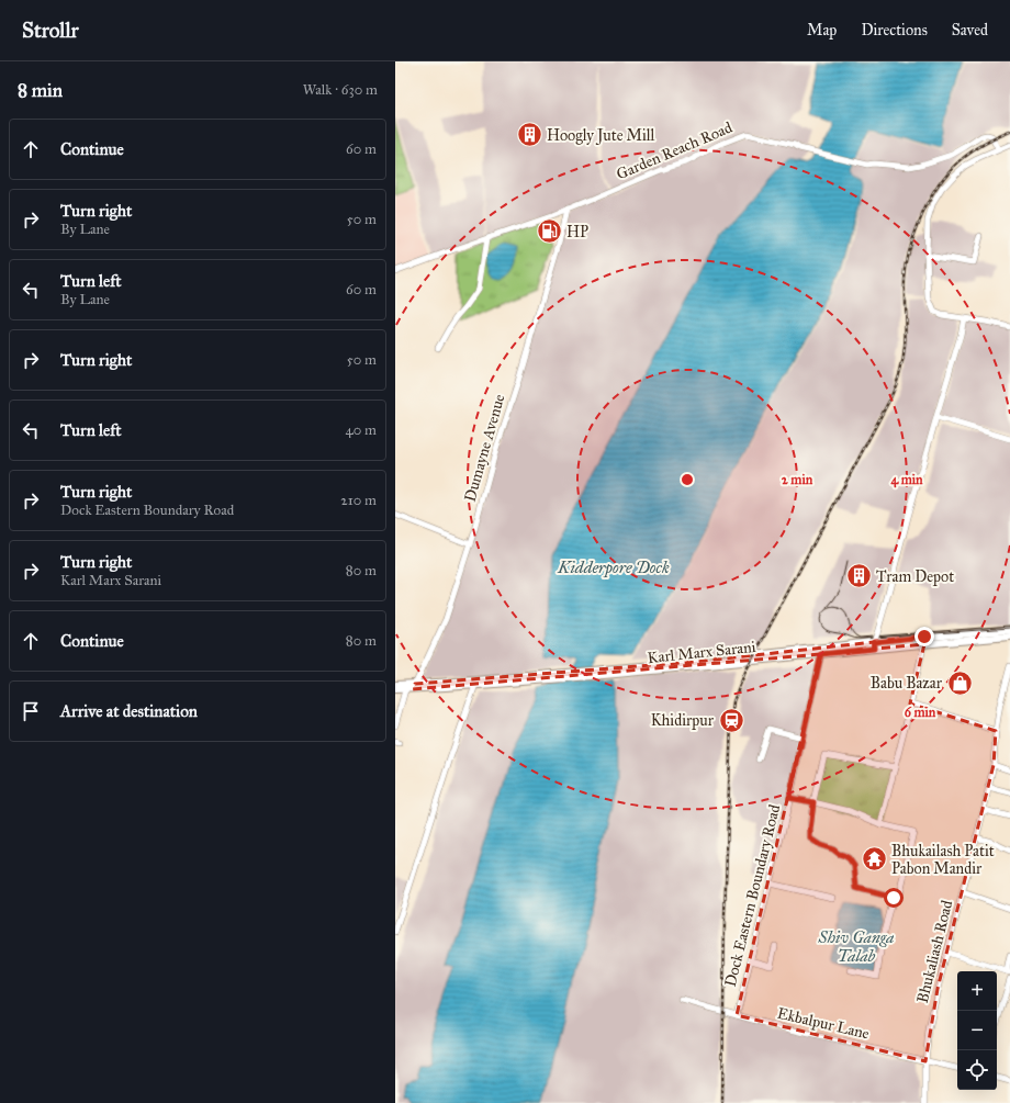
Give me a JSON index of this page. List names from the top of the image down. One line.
{"streets":{"main road":["Karl Marx Sarani"],"street":["Garden Reach Road","Dumayne Avenue","Dock Eastern Boundary Road","Bhukaliash Road","Ekbalpur Lane"]},"crossings":[["Garden Reach Road","Dumayne Avenue"],["Dumayne Avenue","Karl Marx Sarani"],["Karl Marx Sarani","Dock Eastern Boundary Road"],["Dock Eastern Boundary Road","Ekbalpur Lane"],["Bhukaliash Road","Ekbalpur Lane"]],"water":["Kidderpore Dock","Shiv Ganga Talab"],"places":{"building":["Hoogly Jute Mill","Tram Depot"],"fuel station":["HP"],"shop":["Babu Bazar"],"station":["Khidirpur"],"temple":["Bhukailash Patit Pabon Mandir"]},"page":{"header":"Strollr","nav":["Map","Directions","Saved"],"heading":["8 min","Walk · 630 m"],"list":[["Continue","60 m"],["Turn right","By Lane","50 m"],["Turn left","By Lane","60 m"],["Turn right","50 m"],["Turn left","40 m"],["Turn right","Dock Eastern Boundary Road","210 m"],["Turn right","Karl Marx Sarani","80 m"],["Continue","80 m"],"Arrive at destination"],"map_buttons":["+","−"]},"rings":["2 min","4 min","6 min"]}
